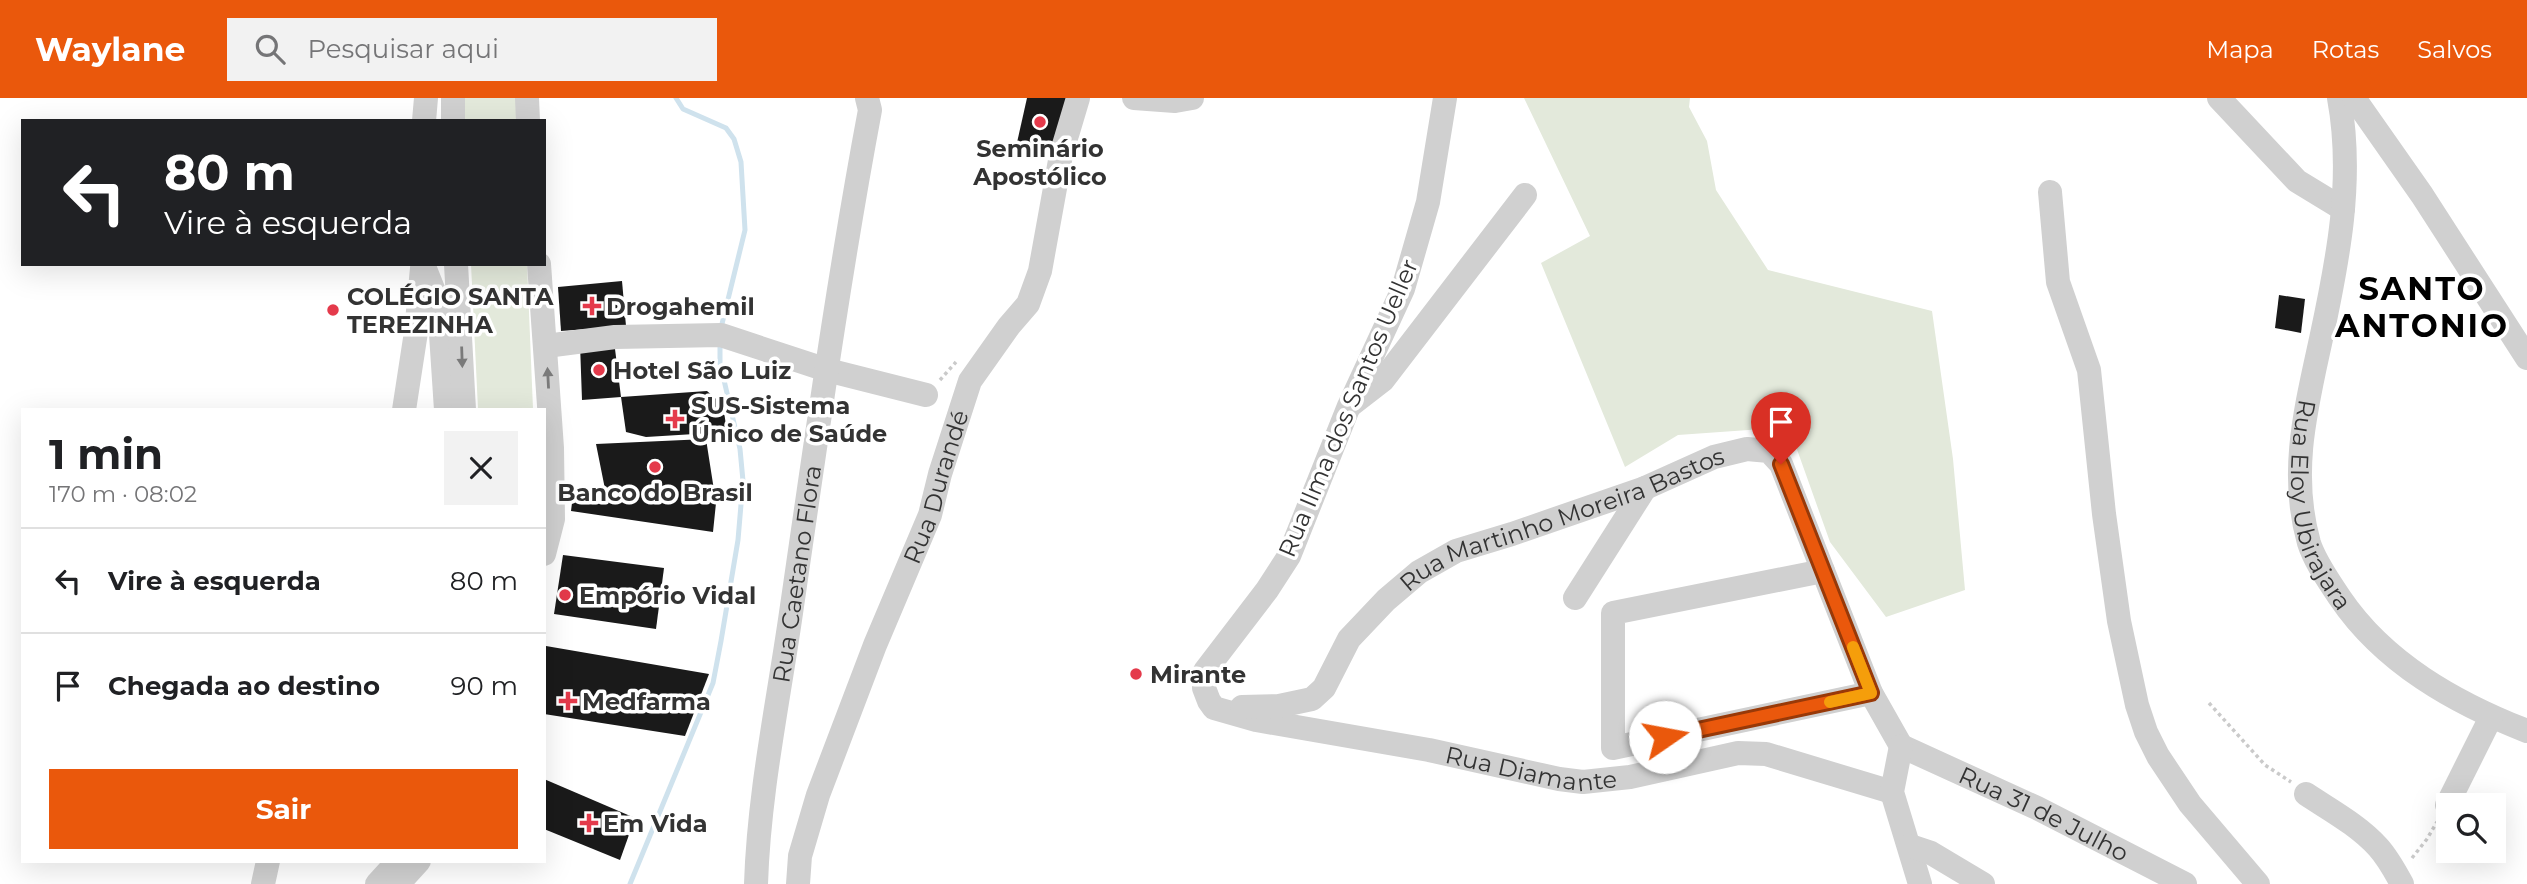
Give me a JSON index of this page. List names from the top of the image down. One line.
{"streets":{"street":["Rua Ilma dos Santos Ueller","Rua Durandé","Rua Eloy Ubirajara","Rua Martinho Moreira Bastos","Rua Caetano Flora","Rua Diamante","Rua 31 de Julho"]},"crossings":[["Rua Ilma dos Santos Ueller","Rua Martinho Moreira Bastos"],["Rua Ilma dos Santos Ueller","Rua Diamante"],["Rua Martinho Moreira Bastos","Rua Diamante"],["Rua Martinho Moreira Bastos","Rua 31 de Julho"]],"districts":["SANTO ANTONIO"],"places":{"other":["Seminário Apostólico","COLÉGIO SANTA TEREZINHA","Hotel São Luiz","Banco do Brasil","Empório Vidal","Mirante"],"health":["Drogahemil","SUS-Sistema Único de Saúde","Medfarma","Em Vida"]},"page":{"header":"Waylane","search":"Pesquisar aqui","nav":["Mapa","Rotas","Salvos"],"turn":["80 m","Vire à esquerda"],"heading":["1 min","170 m · 08:02"],"list":[{"name":"Vire à esquerda","value":"80 m"},{"name":"Chegada ao destino","value":"90 m"}],"buttons":"Sair"}}
